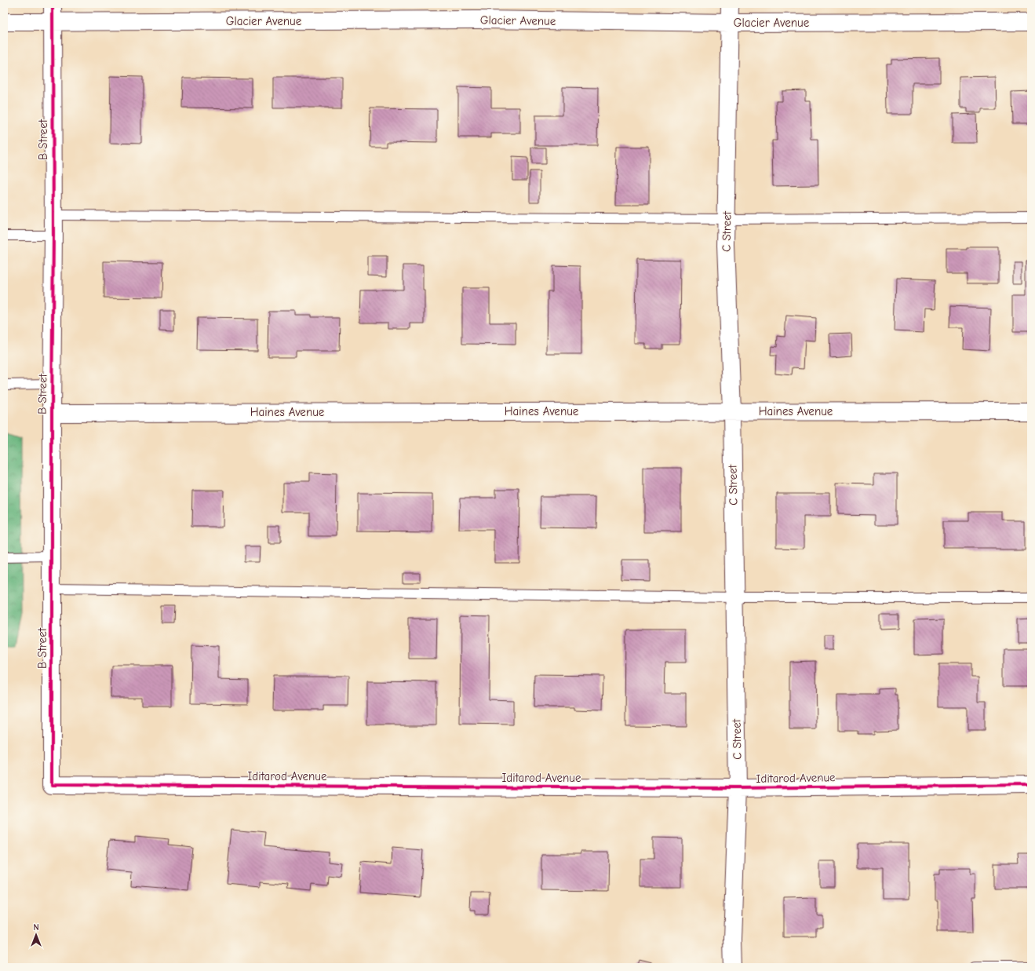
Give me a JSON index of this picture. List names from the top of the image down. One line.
{"streets":{"street":["Glacier Avenue","B Street","C Street","Haines Avenue","Iditarod Avenue"]},"crossings":[["Glacier Avenue","B Street"],["Glacier Avenue","C Street"],["B Street","Haines Avenue"],["B Street","Iditarod Avenue"],["C Street","Haines Avenue"],["C Street","Iditarod Avenue"]],"north":"top"}
